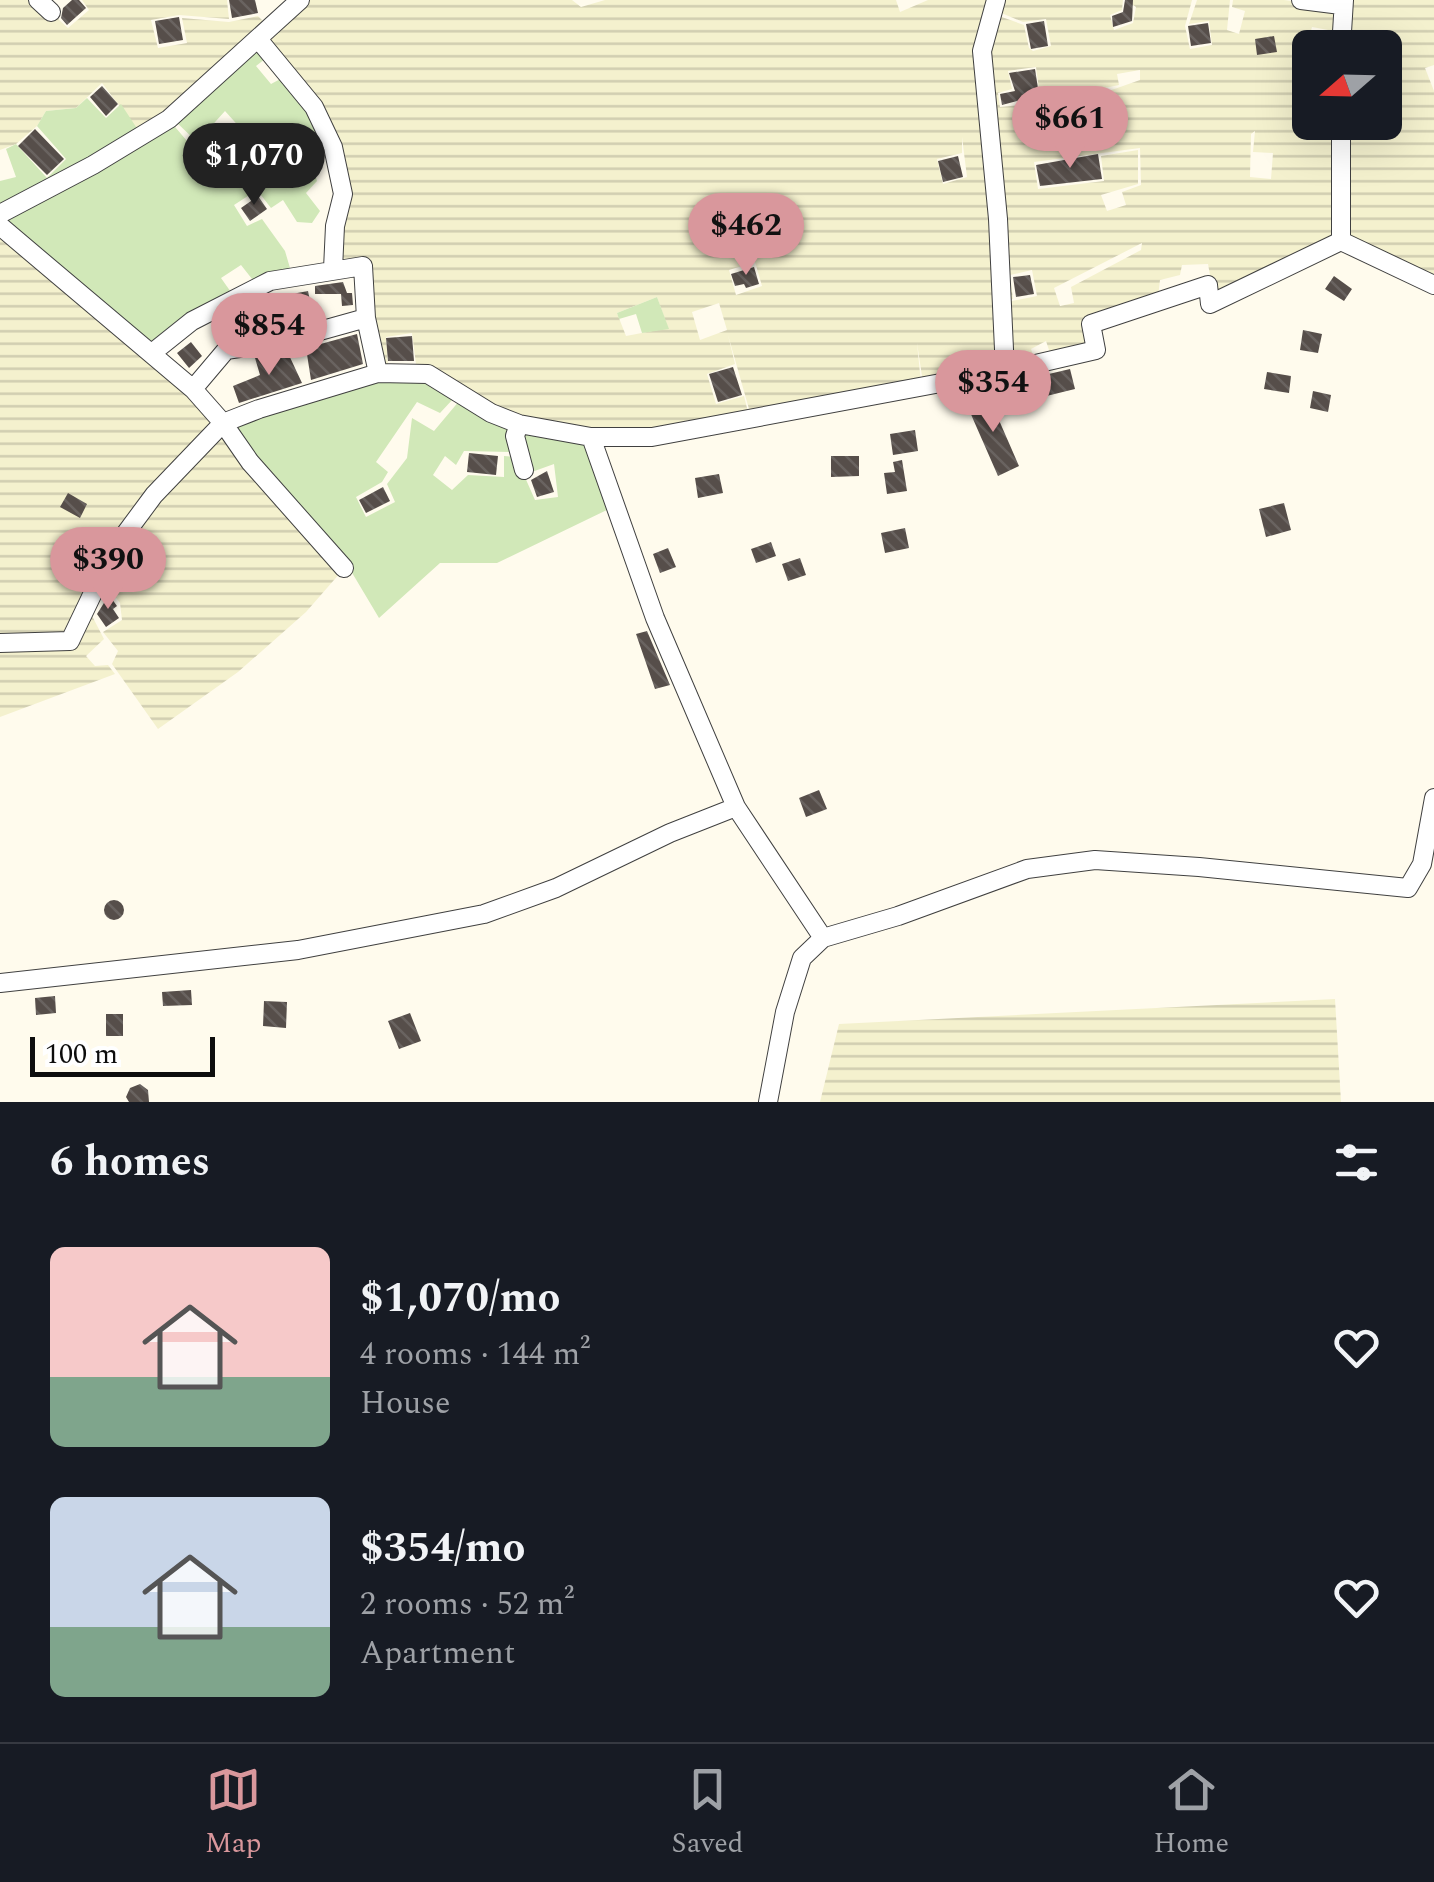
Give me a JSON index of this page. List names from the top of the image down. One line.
{"scale_bar":"100 m","north":"left","page":{"price":["$661","$1,070","$462","$854","$354","$390"],"scale":"100 m","heading":"6 homes","list":[{"name":"$1,070/mo","note":"4 rooms · 144 m² · House"},{"name":"$354/mo","note":"2 rooms · 52 m² · Apartment"}],"tabs":["Map","Saved","Home"]}}
